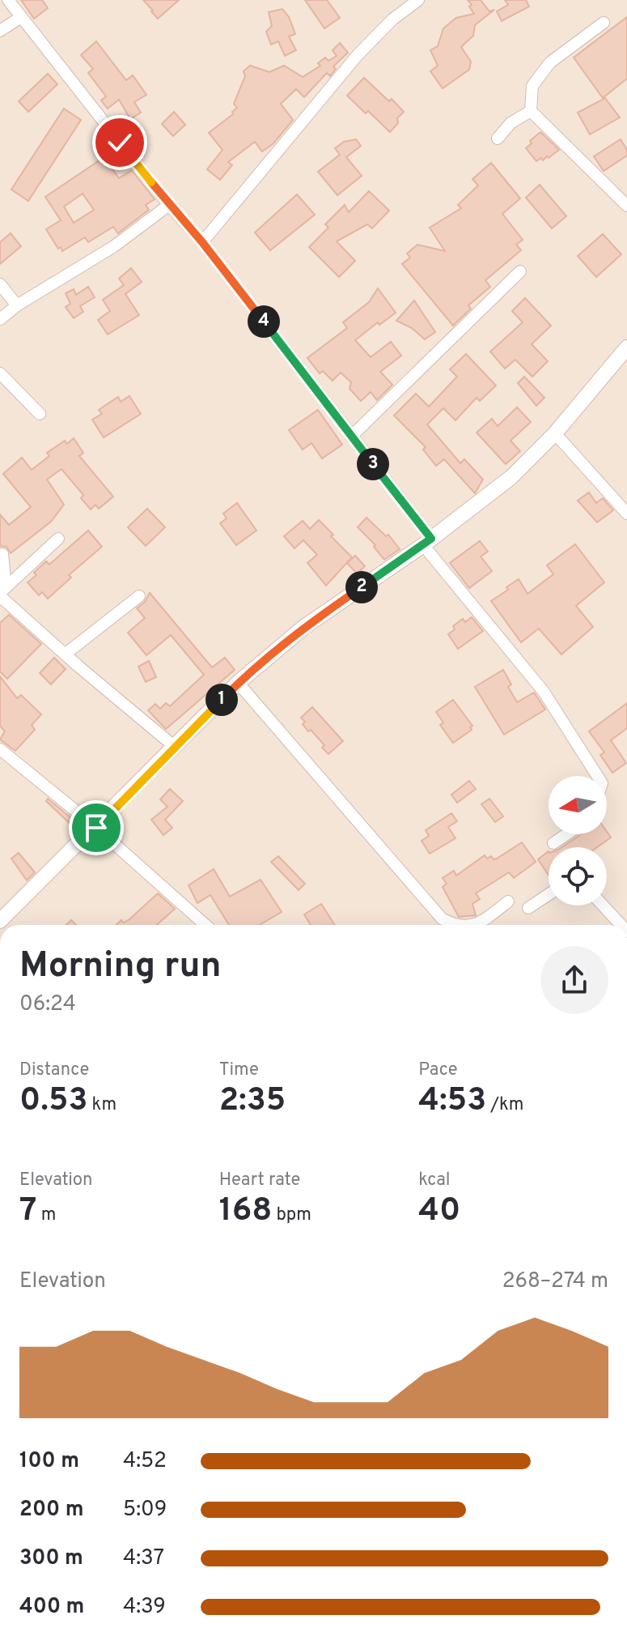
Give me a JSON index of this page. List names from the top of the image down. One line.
{"north":"left","page":{"pins":["4","3","2","1"],"heading":["Morning run","06:24"],"stats":[["Distance","0.53 km"],["Time","2:35"],["Pace","4:53 /km"],["Elevation","7 m"],["Heart rate","168 bpm"],["kcal","40"]],"chart":["Elevation","268–274 m"],"list":[{"name":"100 m","note":"4:52"},{"name":"200 m","note":"5:09"},{"name":"300 m","note":"4:37"},{"name":"400 m","note":"4:39"}]}}
